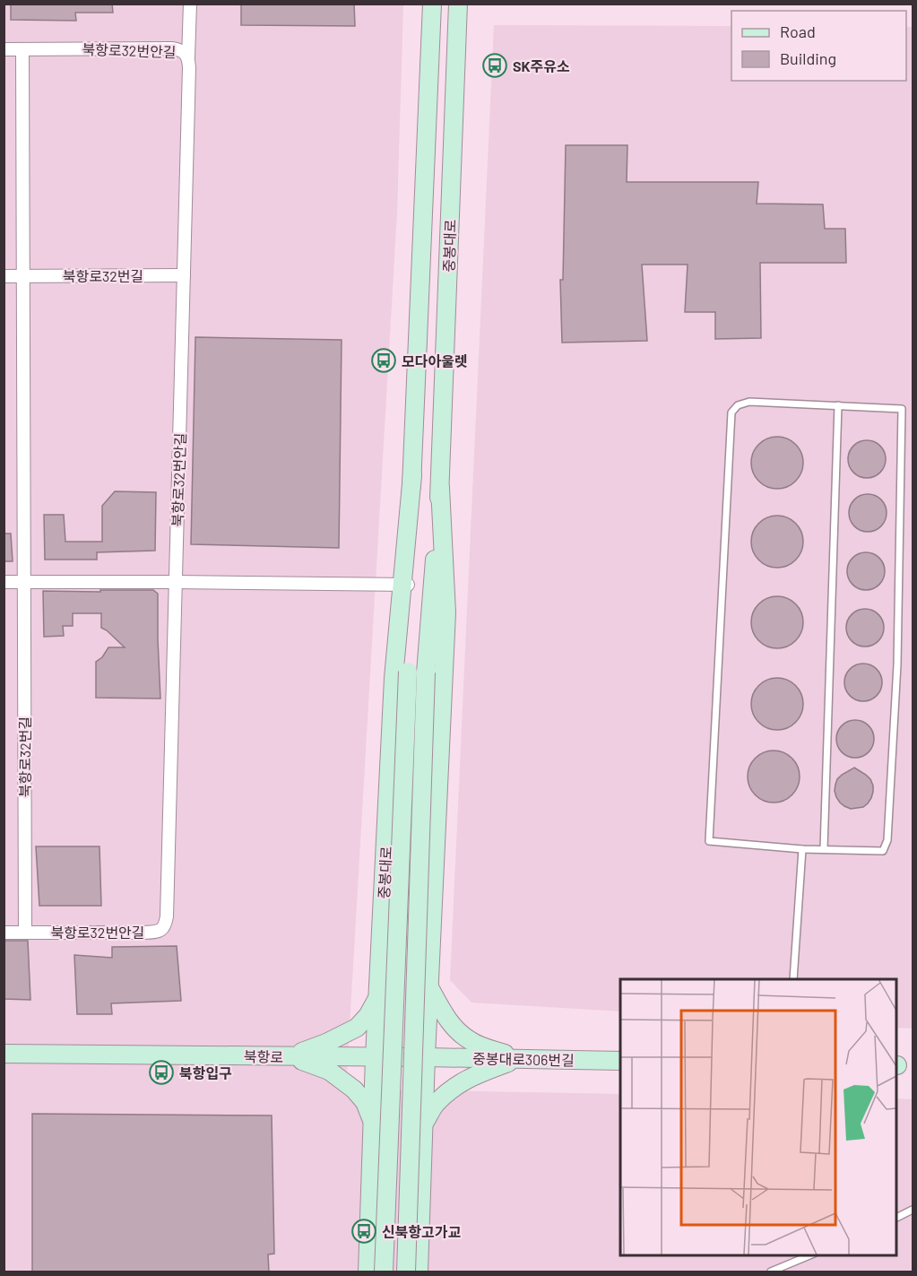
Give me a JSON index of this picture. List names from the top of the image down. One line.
{"streets":{"main road":["중봉대로","북항로","중봉대로306번길"],"street":["북항로32번안길","북항로32번길"]},"crossings":[["북항로32번안길","북항로32번길"],["중봉대로","북항로"],["중봉대로","중봉대로306번길"],["북항로","중봉대로306번길"]],"places":{"bus stop":["SK주유소","모다아울렛","북항입구","신북항고가교"]},"legend":["Road","Building"]}
